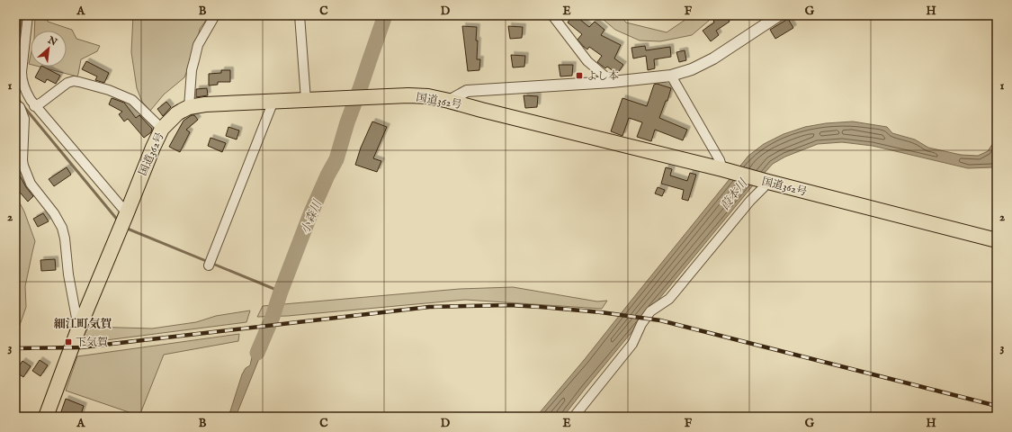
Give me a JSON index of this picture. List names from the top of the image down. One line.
{"streets":{"highway":["国道362号"]},"districts":["細江町気賀"],"water":["葭本川","小森川"],"places":{"transit":["よし本","下気賀"]},"north":"top right","grid":{"columns":["A","B","C","D","E","F","G","H"],"rows":["1","2","3"]}}
